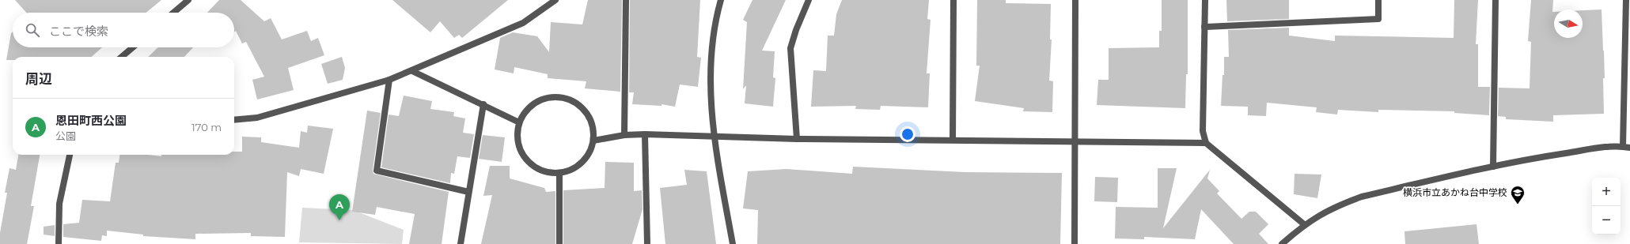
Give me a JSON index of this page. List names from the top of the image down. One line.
{"places":{"school or university":["横浜市立あかね台中学校"]},"north":"right","page":{"search":"ここで検索","heading":"周辺","list":[{"mark":"A","name":"恩田町西公園","note":"公園","value":"170 m"}],"map_buttons":["+","−"],"pins":"A"}}
